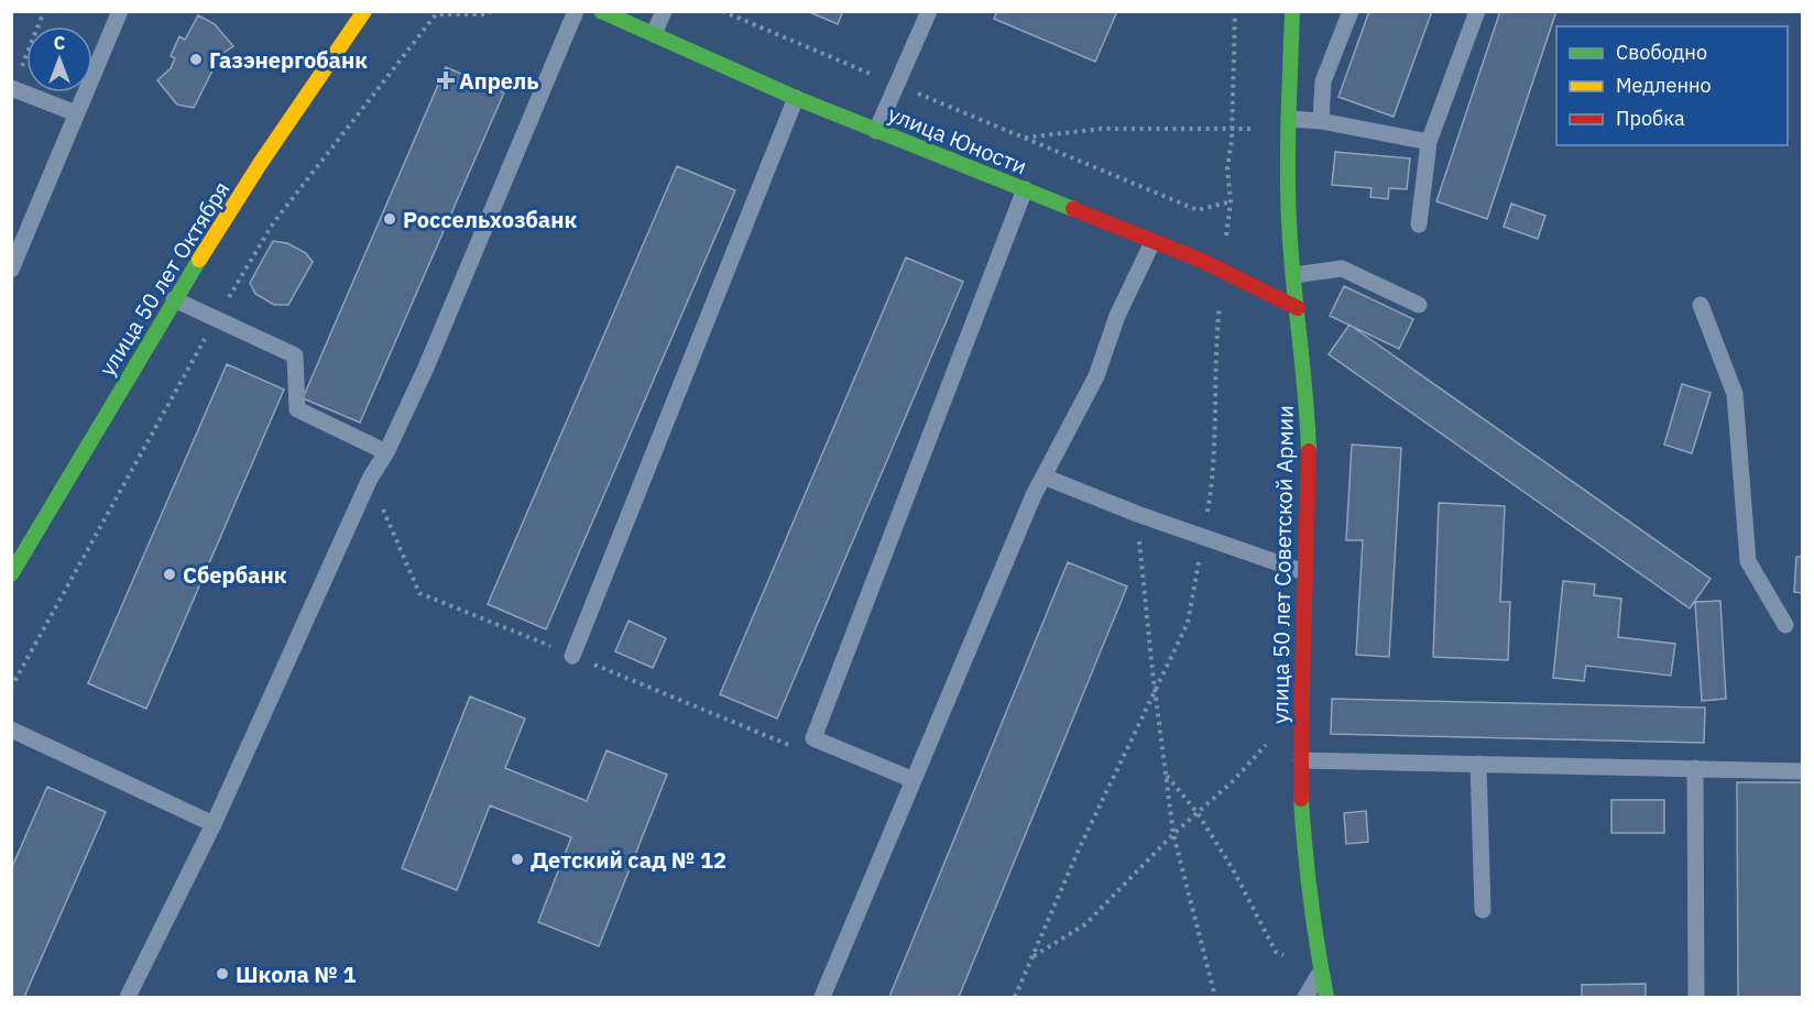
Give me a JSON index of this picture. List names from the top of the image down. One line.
{"streets":{"street":["улица Юности","улица 50 лет Октября","улица 50 лет Советской Армии"]},"crossings":[["улица Юности","улица 50 лет Советской Армии"]],"places":{"other":["Газэнергобанк","Россельхозбанк","Сбербанк","Детский сад № 12","Школа № 1"],"health":["Апрель"]},"legend":["Свободно","Медленно","Пробка"],"north":"top"}
